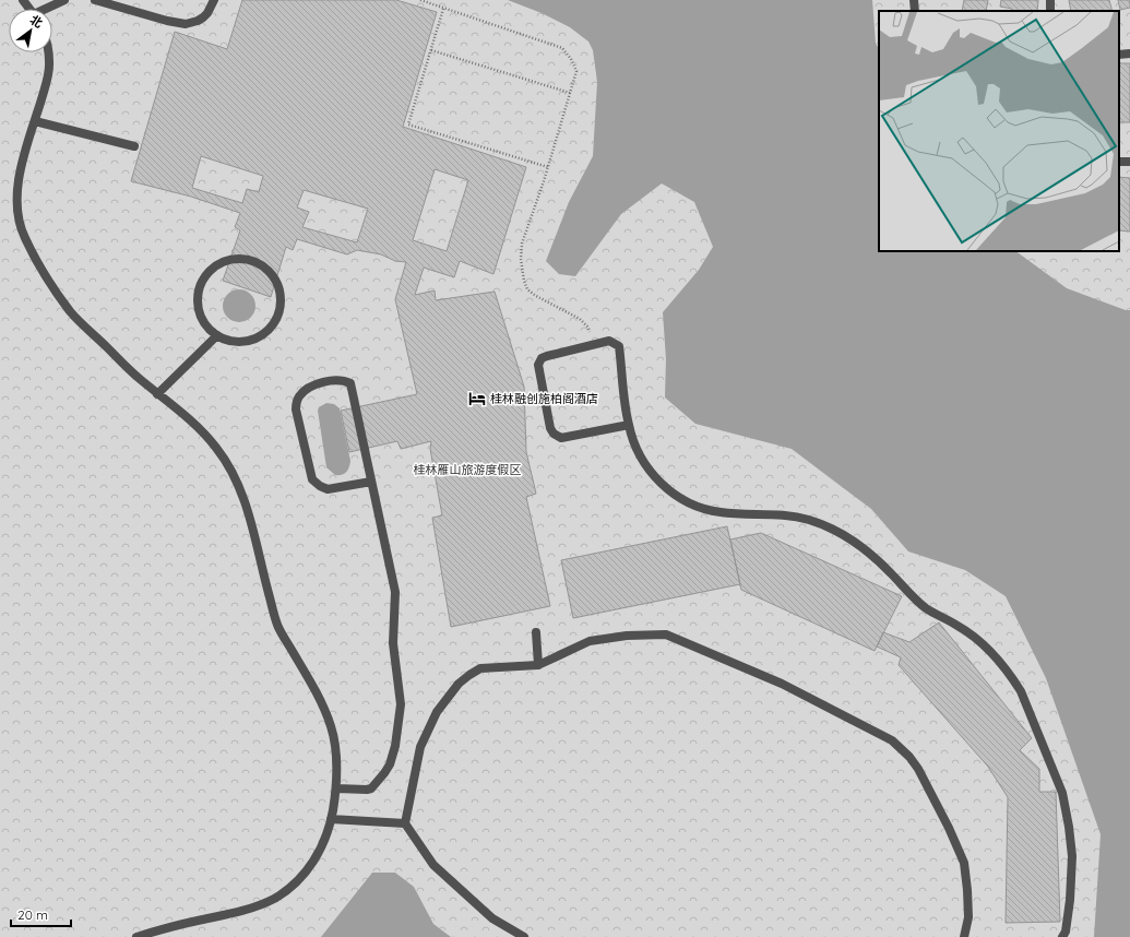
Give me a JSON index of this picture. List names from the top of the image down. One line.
{"parks":["桂林雁山旅游度假区"],"places":{"hotel":["桂林融创施柏阁酒店"]},"scale_bar":"20 m","north":"top right"}
